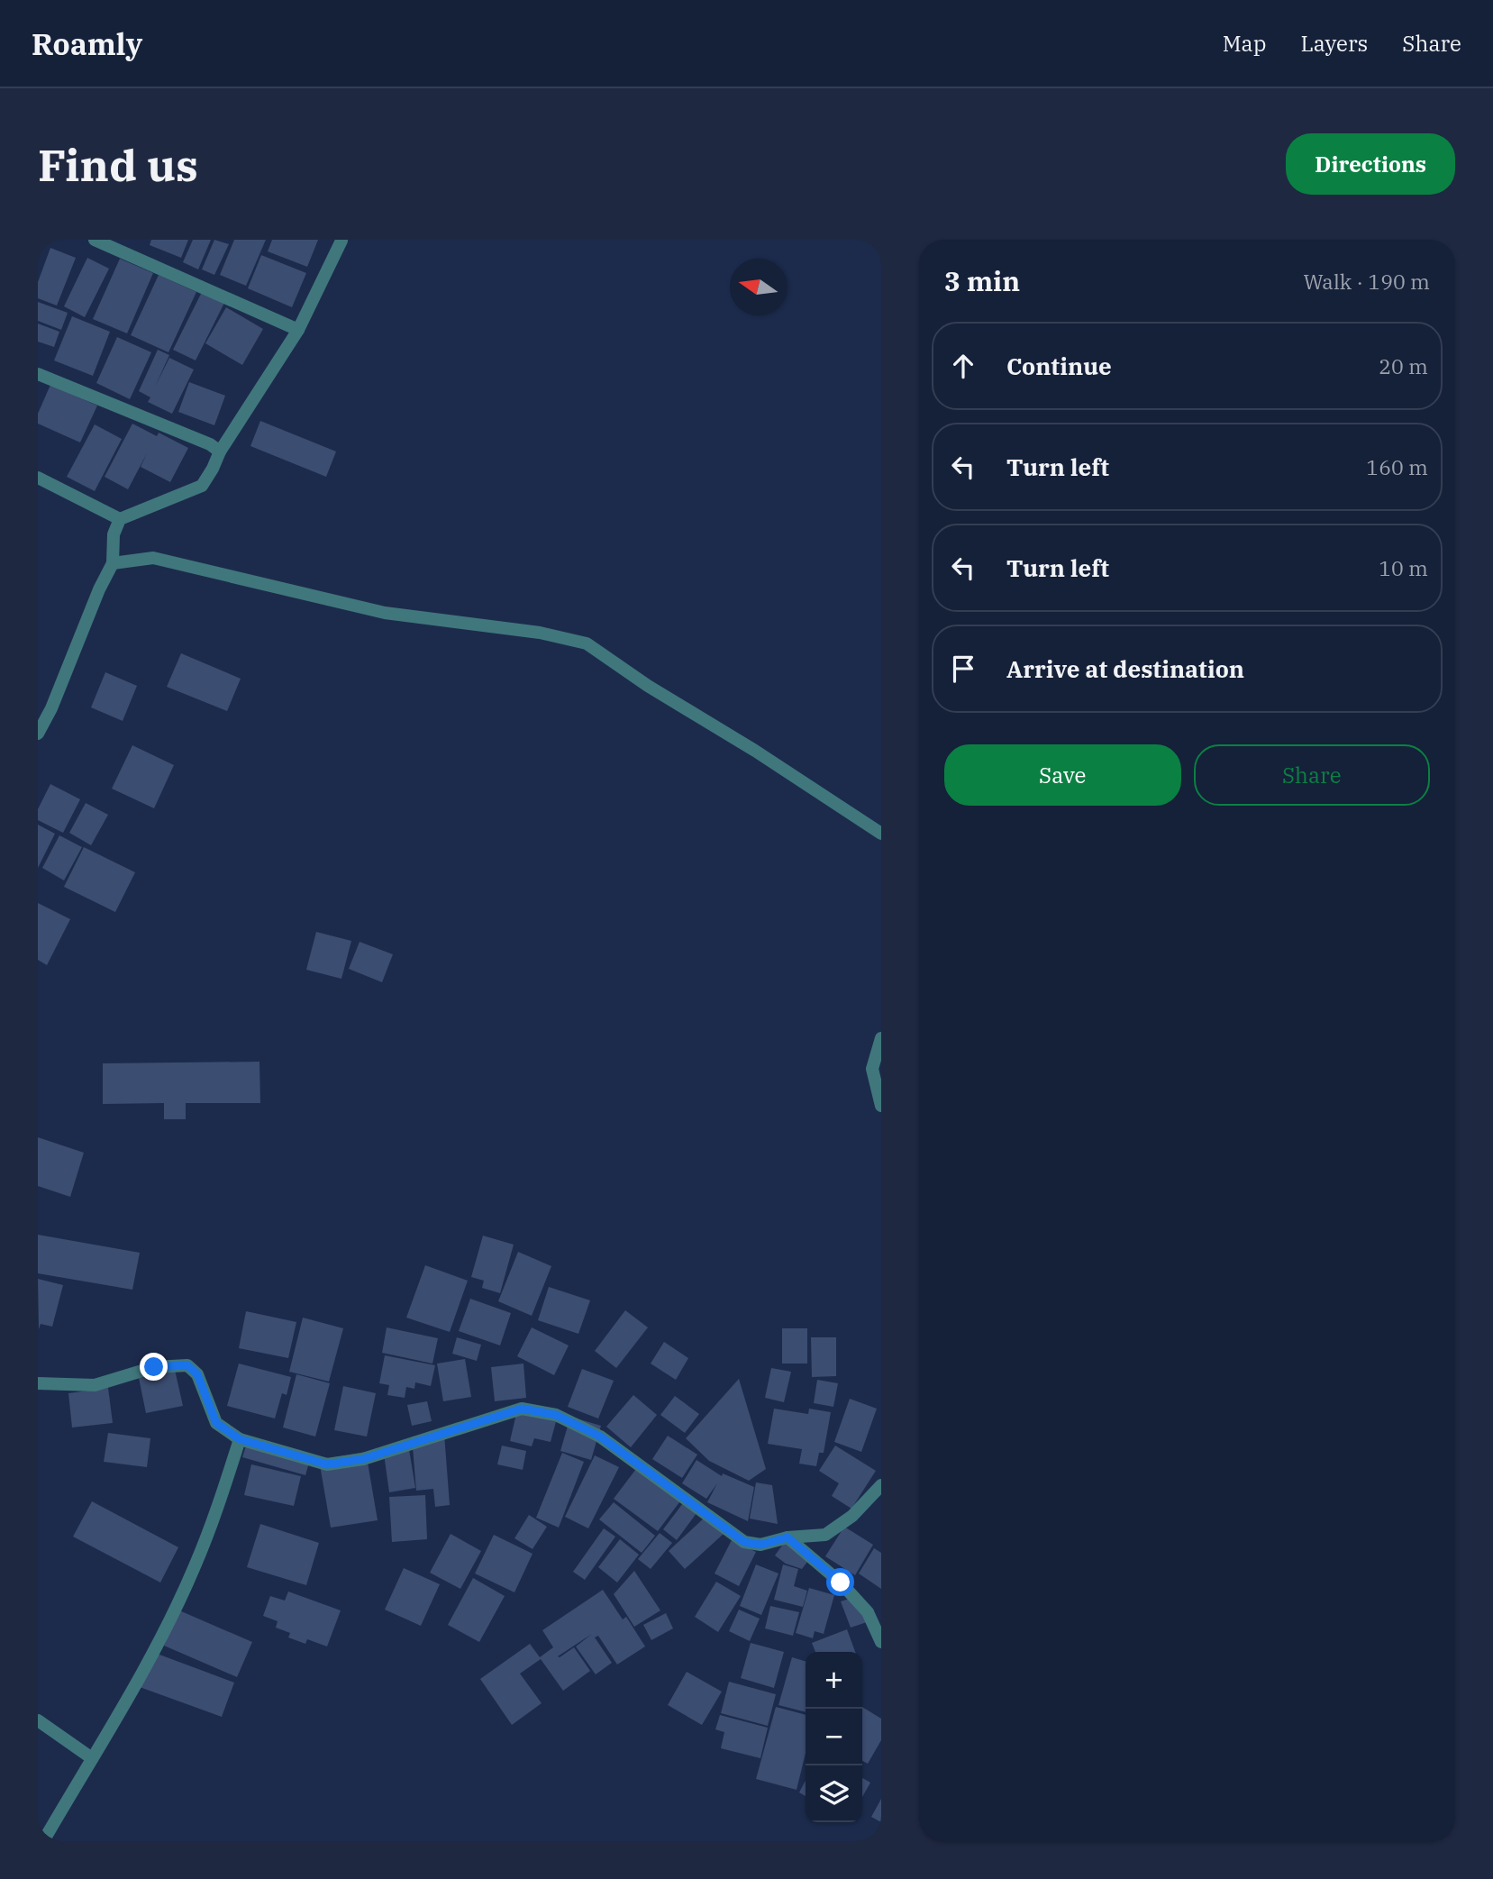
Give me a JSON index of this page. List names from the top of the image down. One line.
{"north":"left","page":{"header":"Roamly","nav":["Map","Layers","Share"],"buttons":["Directions",["Save","Share"]],"title":"Find us","heading":["3 min","Walk · 190 m"],"list":[["Continue","20 m"],["Turn left","160 m"],["Turn left","10 m"],"Arrive at destination"],"map_buttons":["+","−"]}}
